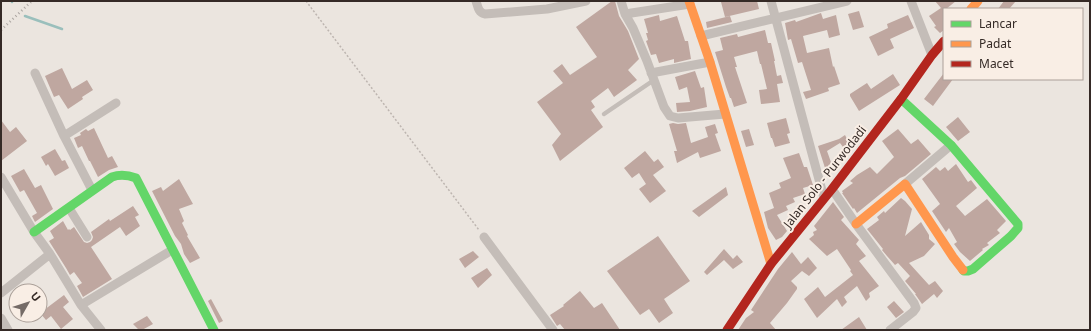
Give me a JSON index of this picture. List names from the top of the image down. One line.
{"streets":{"street":["Jalan Solo - Purwodadi"]},"legend":["Lancar","Padat","Macet"],"north":"top right"}
